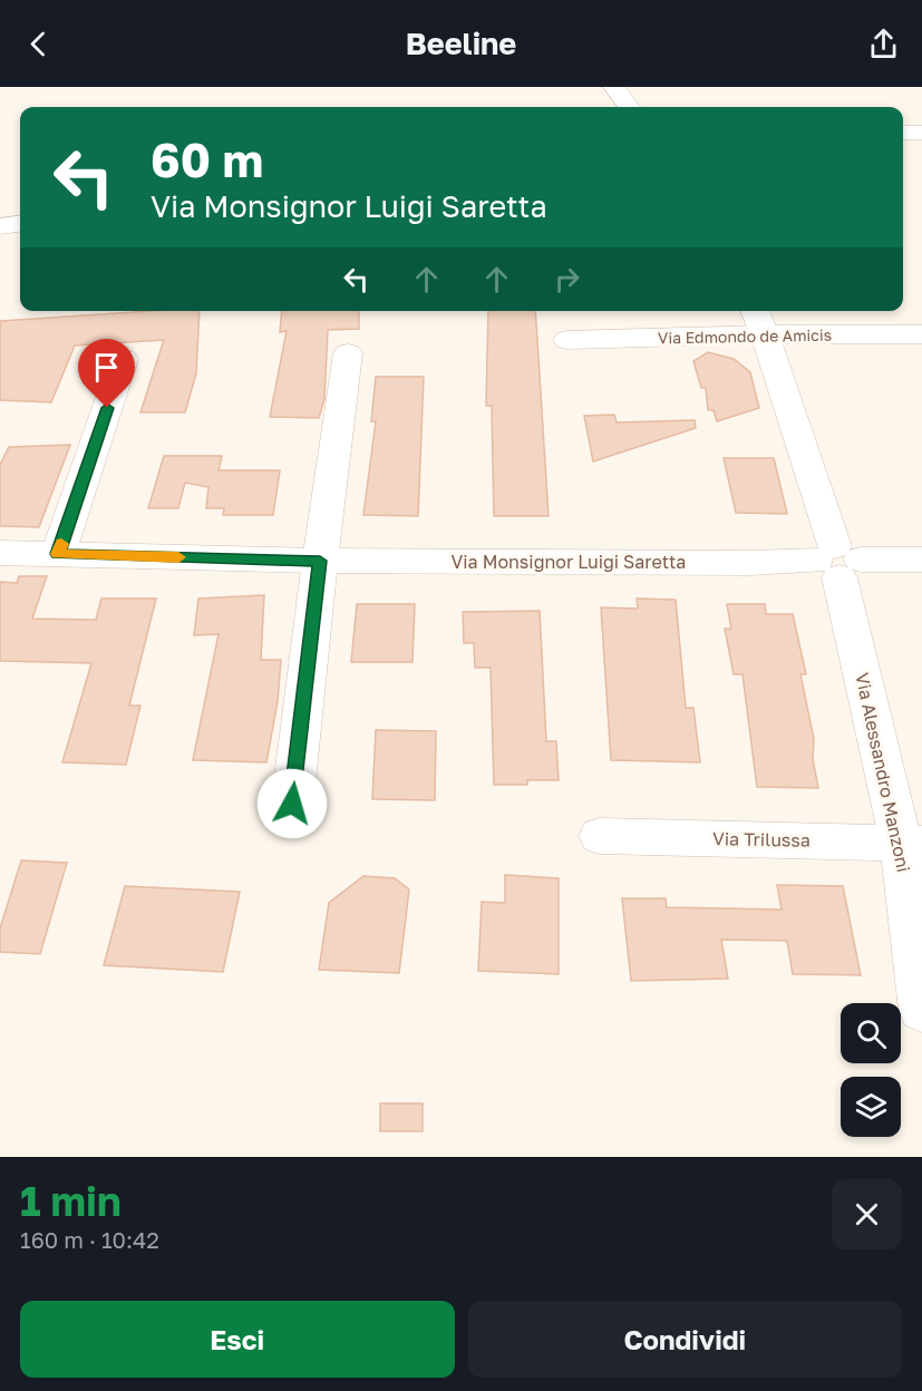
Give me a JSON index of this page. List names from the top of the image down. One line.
{"streets":{"street":["Via Edmondo de Amicis","Via Monsignor Luigi Saretta","Via Alessandro Manzoni","Via Trilussa"]},"crossings":[["Via Edmondo de Amicis","Via Alessandro Manzoni"],["Via Monsignor Luigi Saretta","Via Alessandro Manzoni"],["Via Alessandro Manzoni","Via Trilussa"]],"page":{"header":"Beeline","turn":["60 m","Via Monsignor Luigi Saretta"],"heading":["1 min","160 m · 10:42"],"buttons":["Esci","Condividi"]}}
